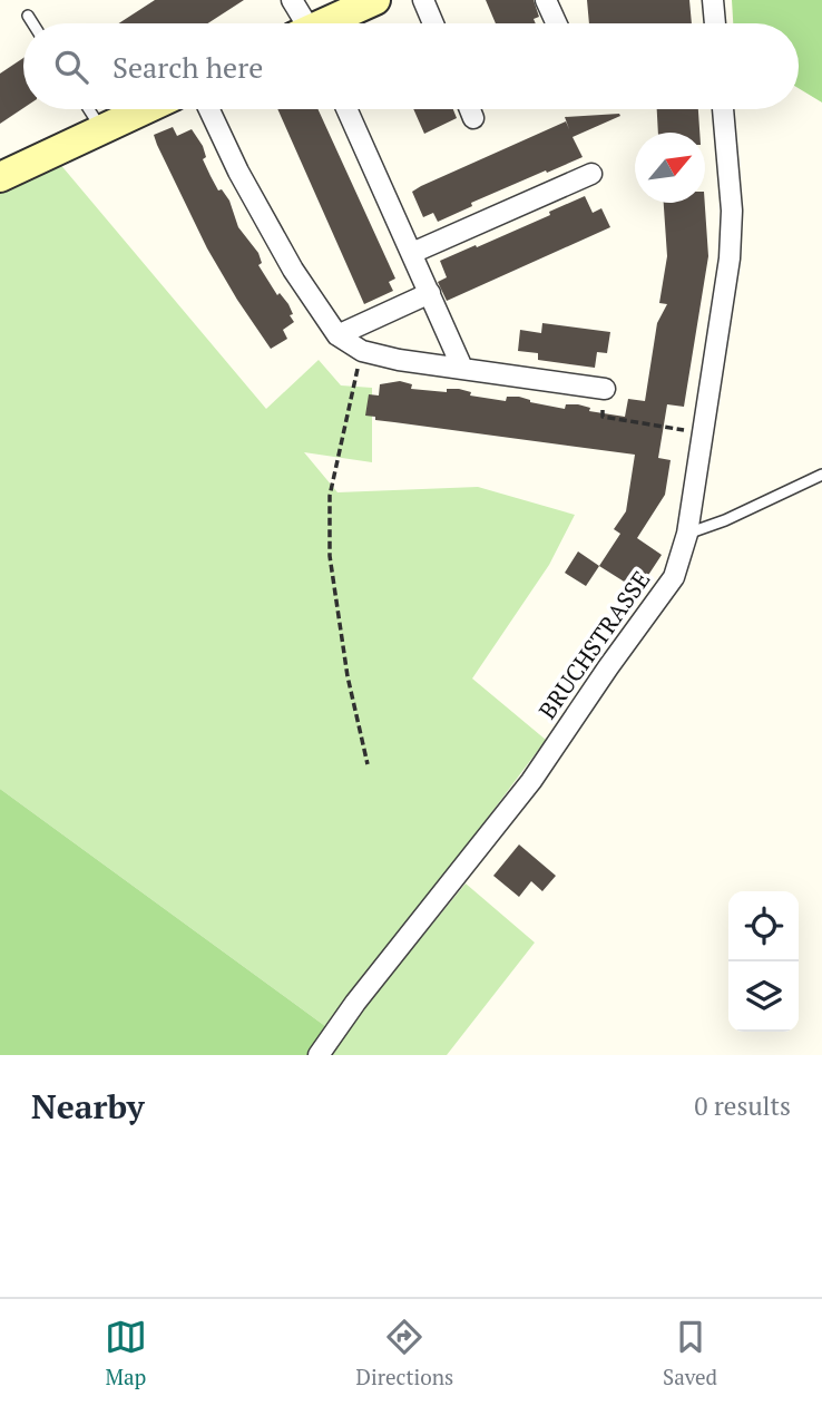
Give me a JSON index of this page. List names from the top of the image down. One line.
{"streets":{"street":["BRUCHSTRASSE"]},"north":"top right","page":{"search":"Search here","heading":["Nearby","0 results"],"nav":["Map","Directions","Saved"]}}
